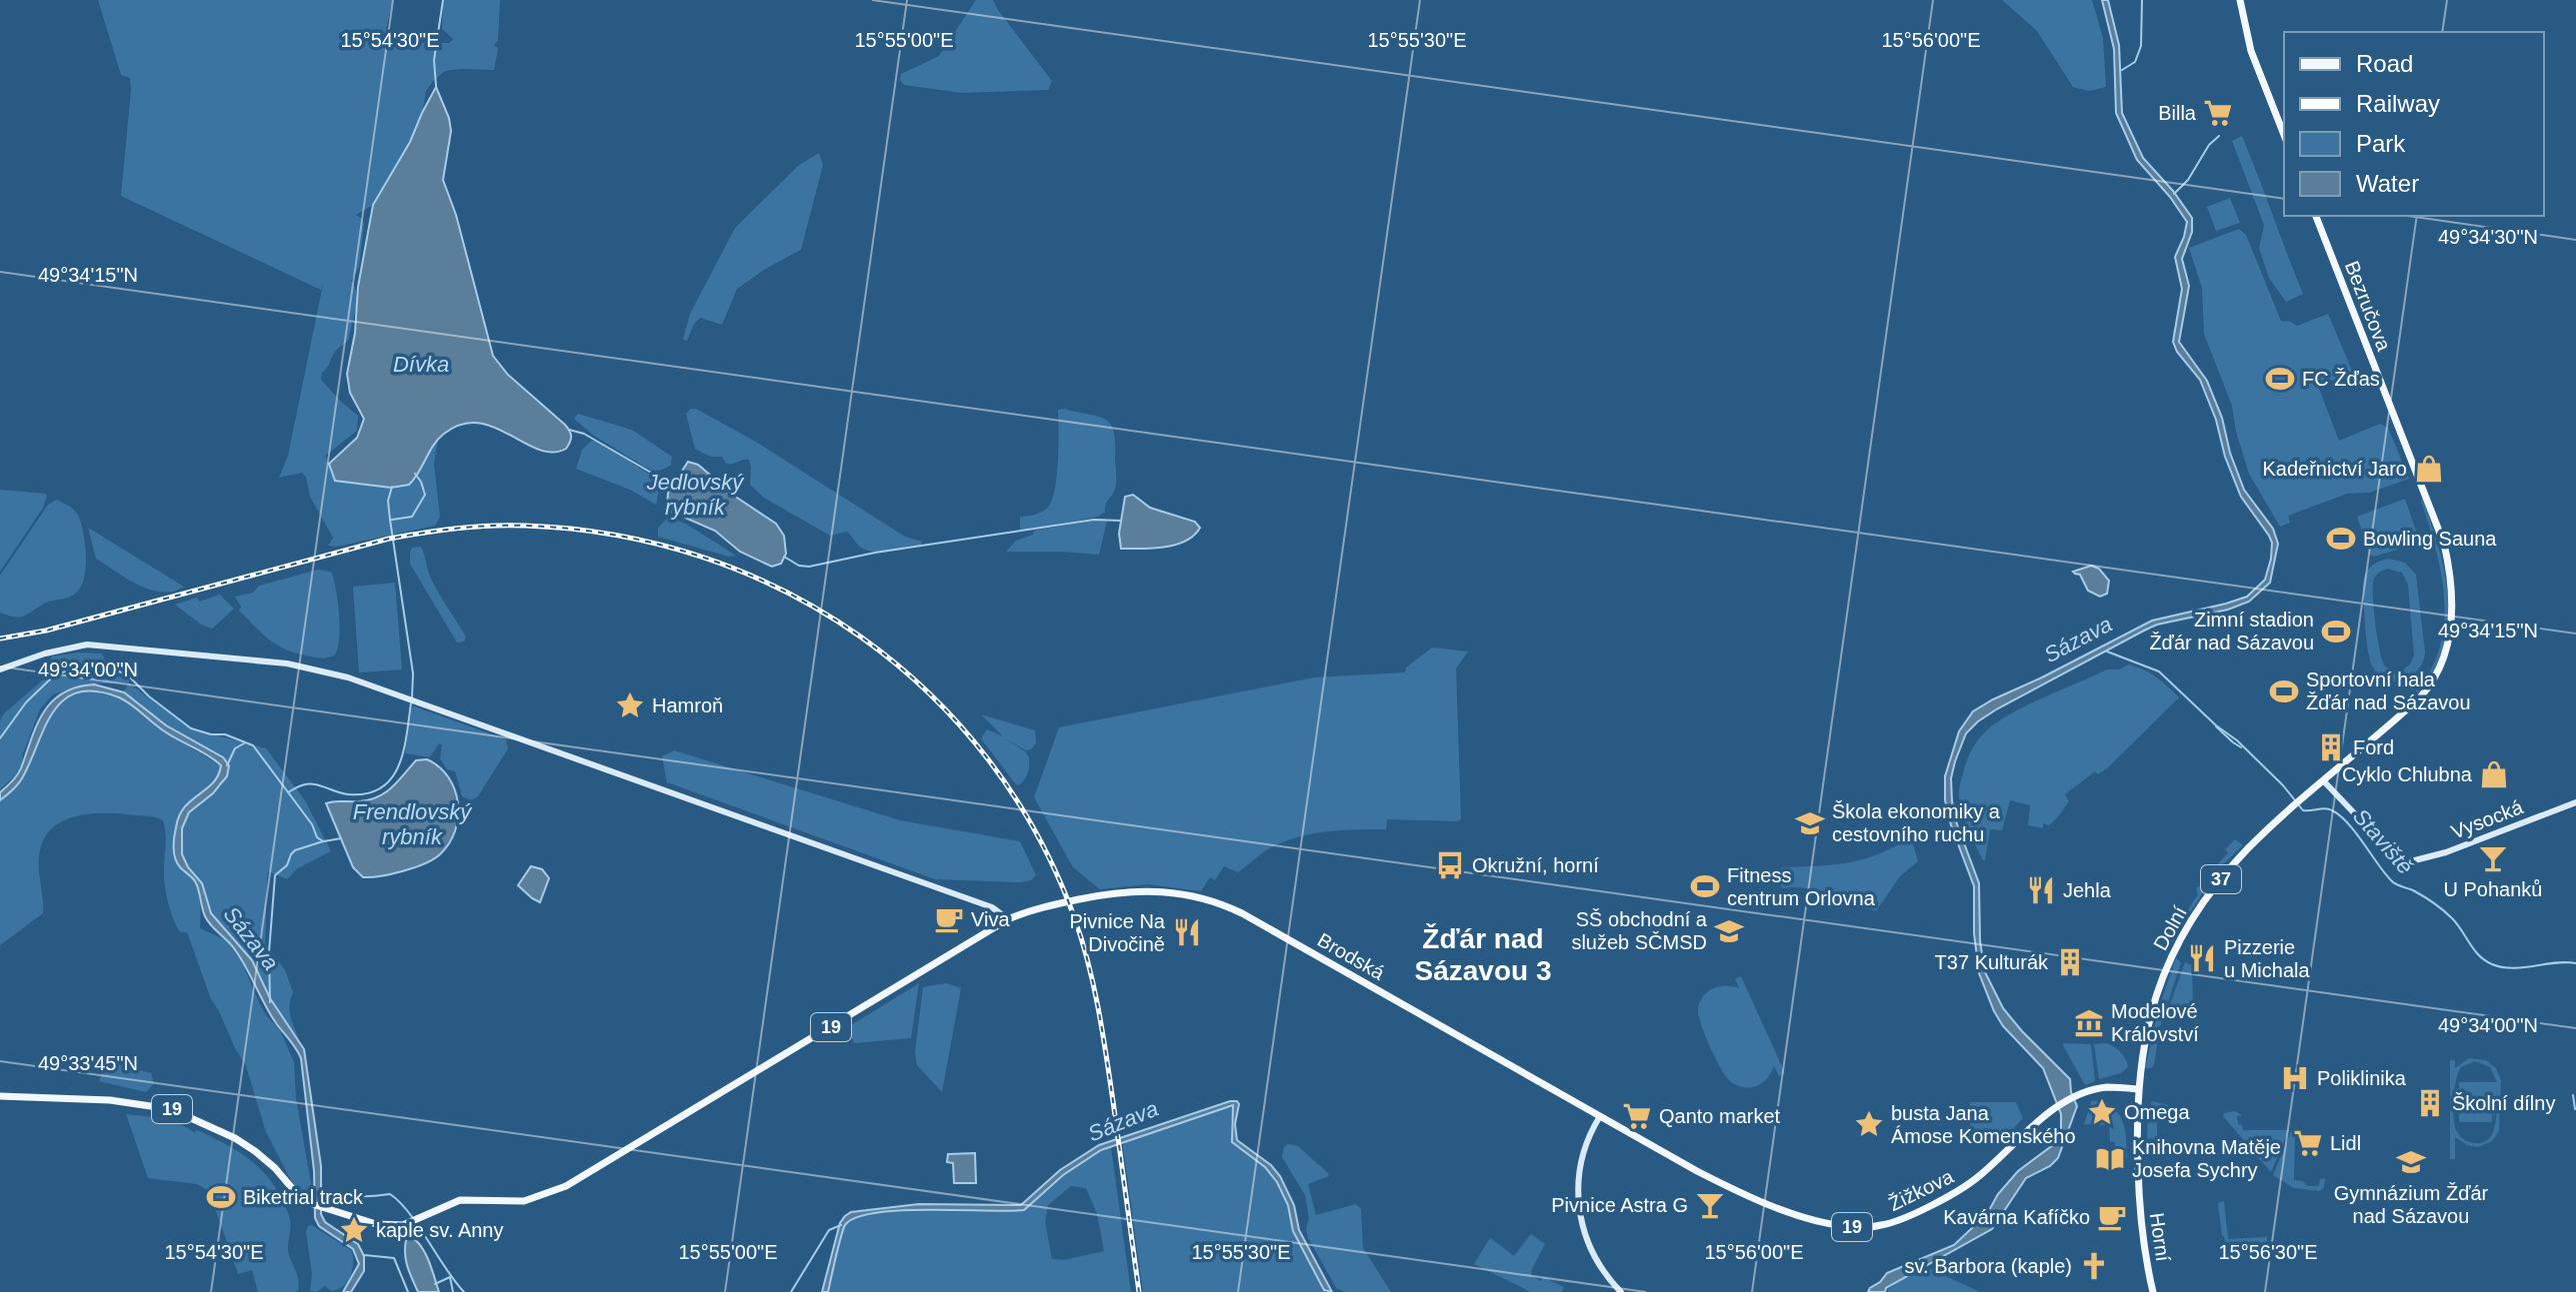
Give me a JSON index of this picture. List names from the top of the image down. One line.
{"streets":{"main road":["Bezručova","37","Dolní","Brodská","19","Žižkova","Horní"],"street":["Vysocká"]},"crossings":[["Bezručova","Vysocká"],["Bezručova","Dolní"],["Vysocká","Dolní"],["Dolní","Žižkova"],["Dolní","Horní"],["Brodská","19"],["Brodská","Žižkova"],["Žižkova","Horní"]],"districts":["Žďár nad Sázavou 3"],"water":["Dívka","Jedlovský rybník","Sázava","Frendlovský rybník","Staviště"],"places":{"supermarket":["Billa","Qanto market","Lidl"],"sports":["FC Žďas","Bowling Sauna","Zimní stadion Žďár nad Sázavou","Sportovní hala Žďár nad Sázavou","Fitness centrum Orlovna","Biketrial track"],"shop":["Kadeřnictví Jaro","Cyklo Chlubna"],"place":["Hamroň","Omega","busta Jana Ámose Komenského","kaple sv. Anny"],"building":["Ford","T37 Kulturák","Školní dílny"],"school or university":["Škola ekonomiky a cestovního ruchu","SŠ obchodní a služeb SČMSD","Gymnázium Žďár nad Sázavou"],"bar":["U Pohanků","Pivnice Astra G"],"bus stop":["Okružní, horní"],"restaurant":["Jehla","Pivnice Na Divočině","Pizzerie u Michala"],"cafe":["Viva","Kavárna Kafíčko"],"museum":["Modelové Království"],"hospital":["Poliklinika"],"library":["Knihovna Matěje Josefa Sychry"],"church":["sv. Barbora (kaple)"]},"legend":["Road","Railway","Park","Water"],"coordinates":["15°54'30\"E","15°55'00\"E","15°55'30\"E","15°56'00\"E","49°34'30\"N","49°34'15\"N","49°34'00\"N","49°33'45\"N","15°56'30\"E"]}
